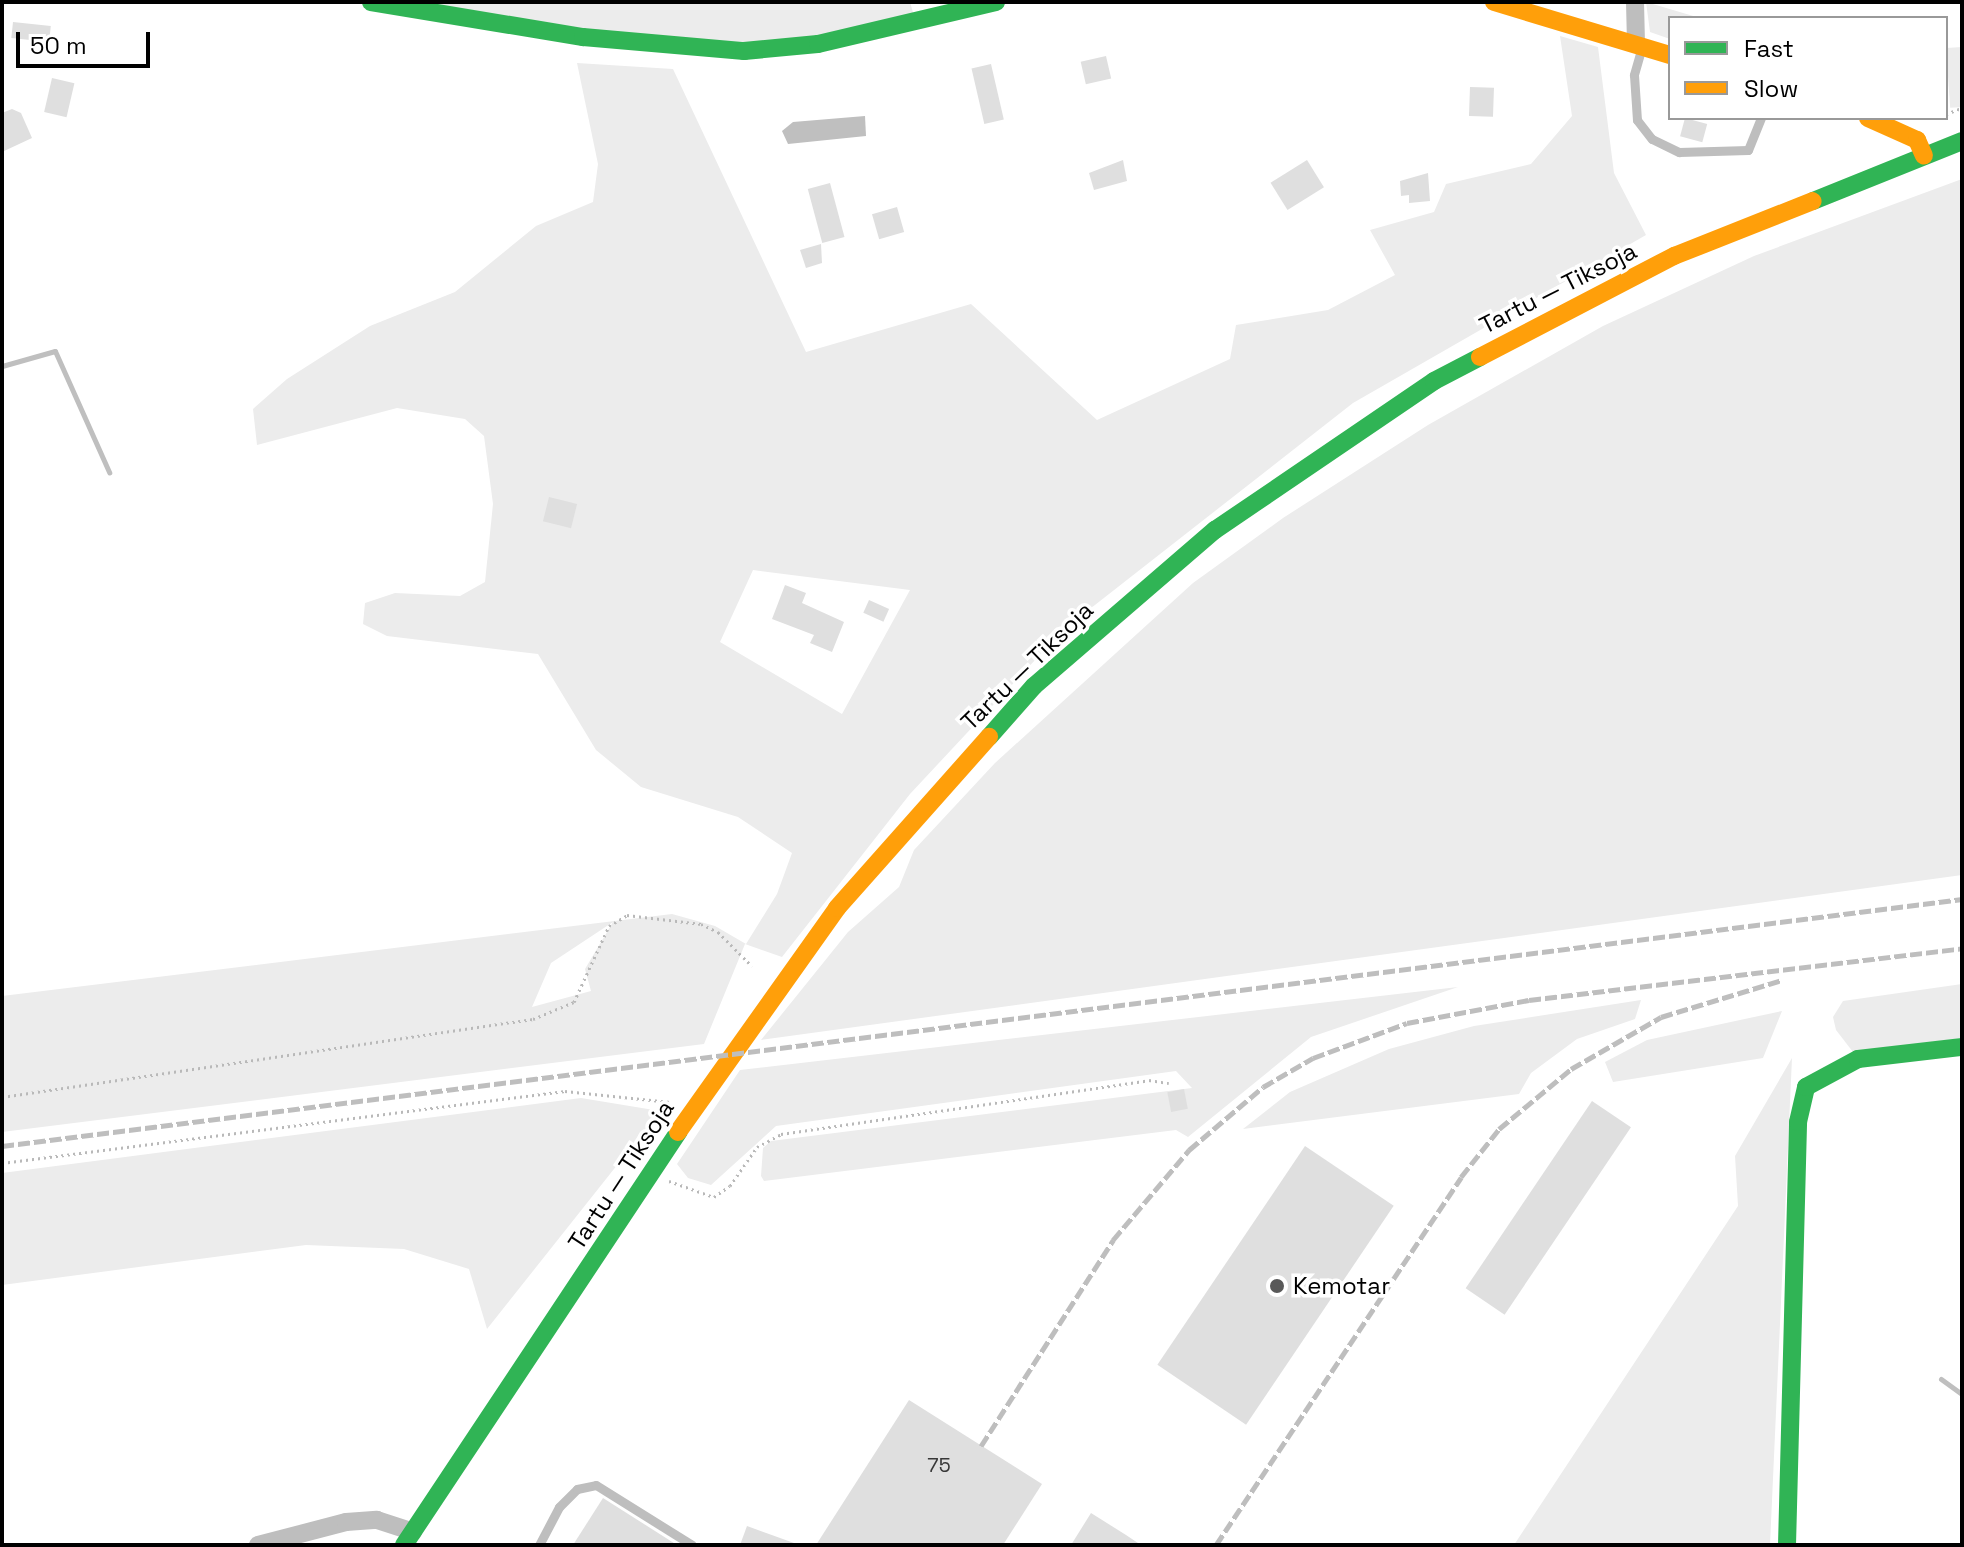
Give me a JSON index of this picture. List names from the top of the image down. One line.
{"streets":{"main road":["Tartu — Tiksoja"]},"places":["Kemotar"],"house_numbers":["75"],"legend":["Fast","Slow"],"scale_bar":"50 m"}
